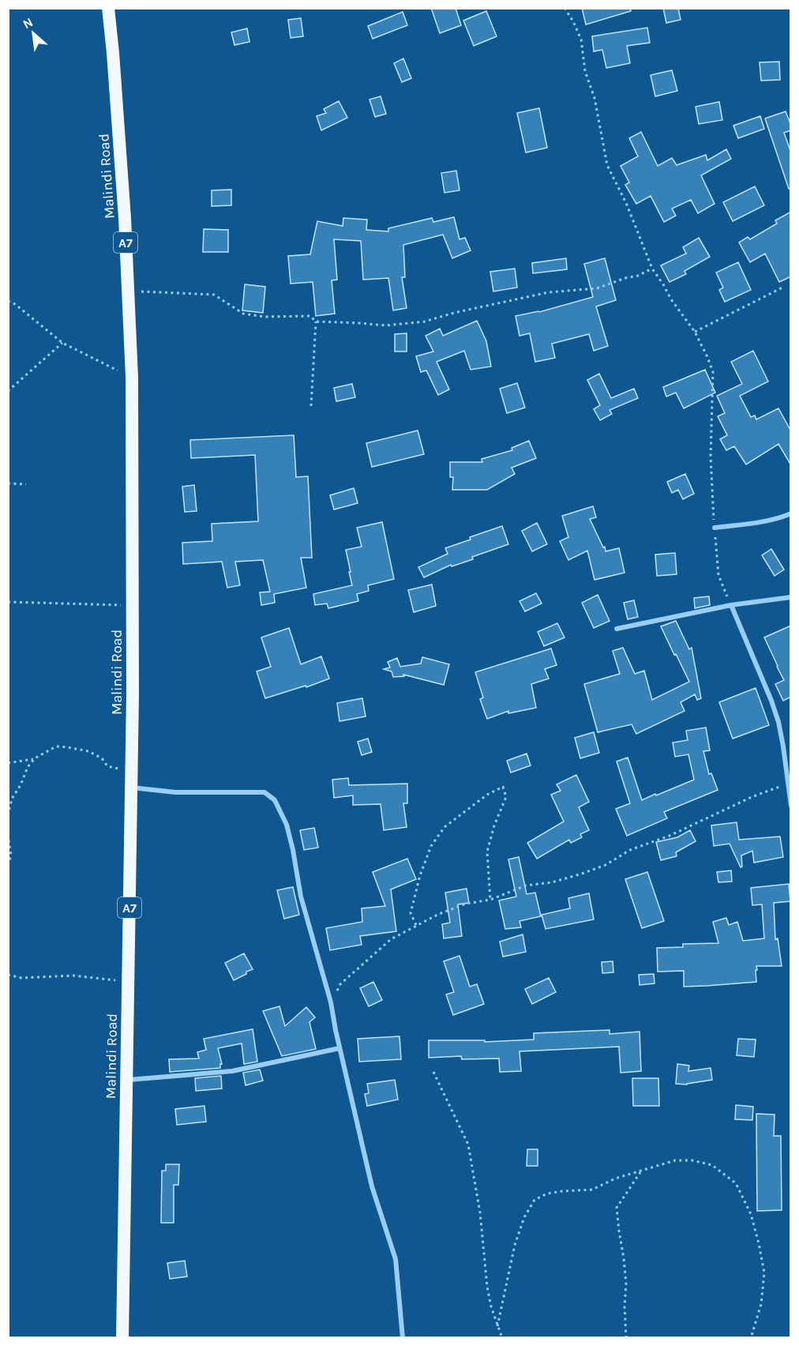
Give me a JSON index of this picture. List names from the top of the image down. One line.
{"streets":{"highway":["Malindi Road","A7"]},"north":"top left"}
